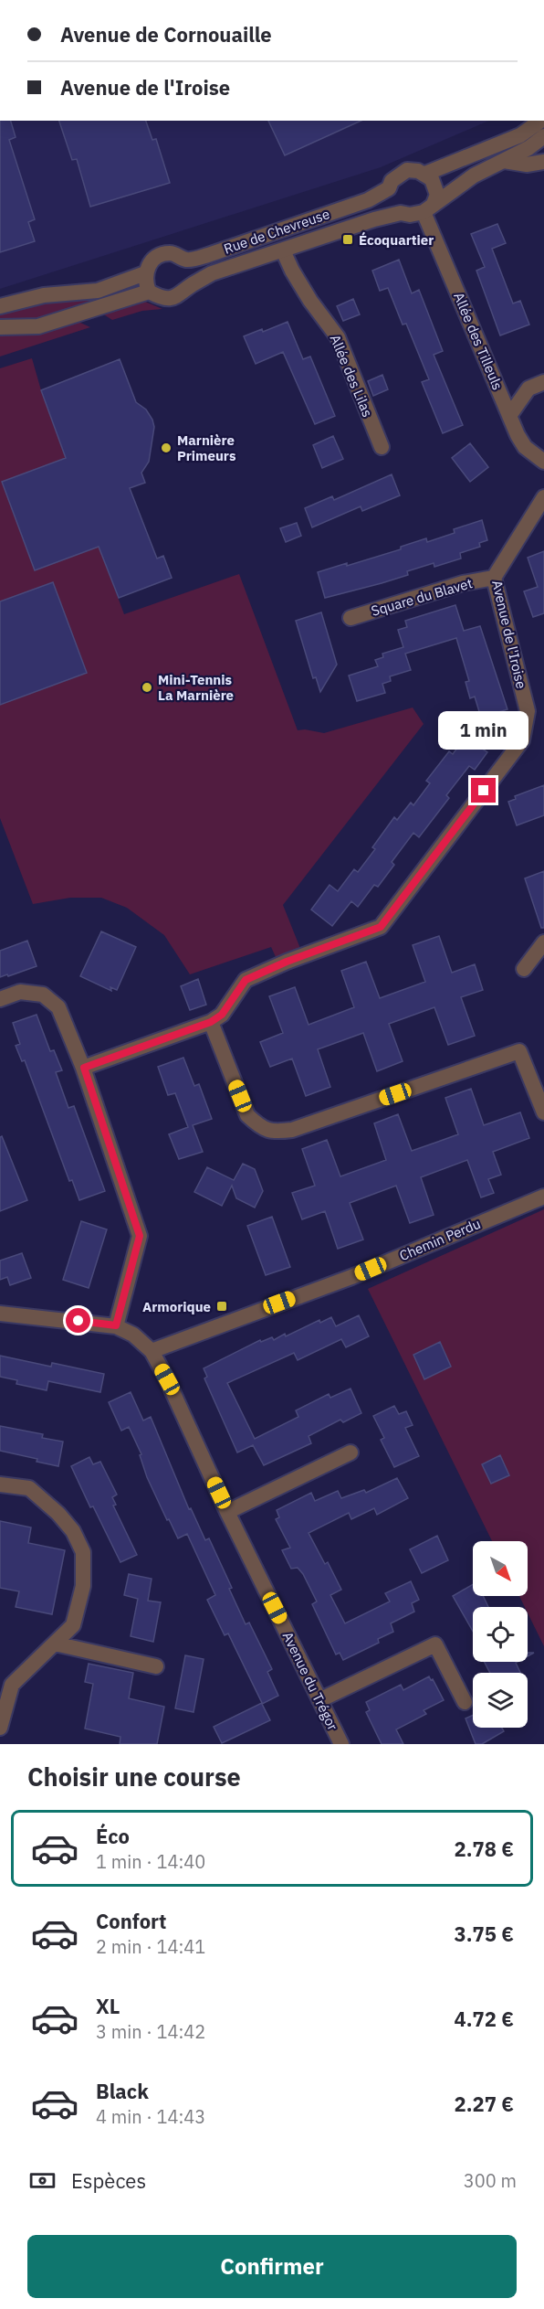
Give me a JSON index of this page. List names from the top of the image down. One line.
{"streets":{"street":["Rue de Chevreuse","Allée des Tilleuls","Allée des Lilas","Square du Blavet","Avenue de l'Iroise","Chemin Perdu","Avenue du Trégor"]},"crossings":[["Rue de Chevreuse","Allée des Tilleuls"],["Rue de Chevreuse","Allée des Lilas"],["Square du Blavet","Avenue de l'Iroise"],["Chemin Perdu","Avenue du Trégor"]],"places":{"transit":["Écoquartier","Armorique"],"other":["Marnière Primeurs","Mini-Tennis La Marnière"]},"north":"bottom right","page":{"banner":["Avenue de Cornouaille","Avenue de l'Iroise"],"bubble":"1 min","heading":"Choisir une course","list":[{"name":"Éco","note":"1 min · 14:40","value":"2.78 €"},{"name":"Confort","note":"2 min · 14:41","value":"3.75 €"},{"name":"XL","note":"3 min · 14:42","value":"4.72 €"},{"name":"Black","note":"4 min · 14:43","value":"2.27 €"}],"pay":["Espèces","300 m"],"buttons":"Confirmer"}}
